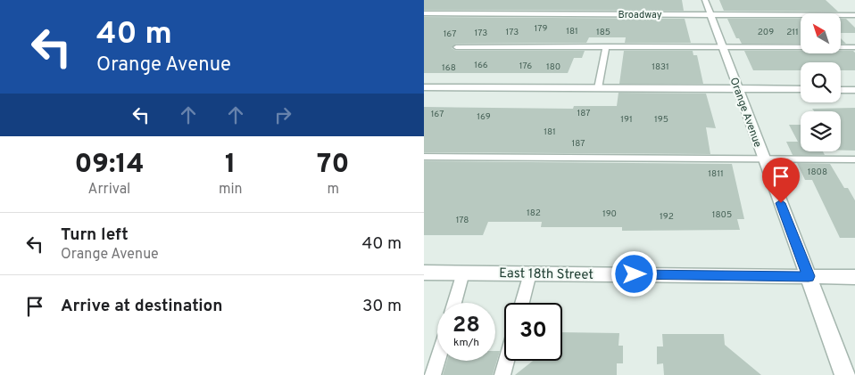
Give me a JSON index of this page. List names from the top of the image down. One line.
{"streets":{"street":["Broadway","Orange Avenue","East 18th Street"]},"crossings":[["Broadway","Orange Avenue"],["Orange Avenue","East 18th Street"]],"house_numbers":["179","181","173","185","209","211","173","167","166","176","180","1831","168","187","167","169","191","195","181","187","1808","1811","182","190","1805","192","178"],"north":"top left","page":{"turn":["40 m","Orange Avenue"],"eta":["09:14","Arrival","1","min","70","m"],"list":[{"name":"Turn left","note":"Orange Avenue","value":"40 m"},{"name":"Arrive at destination","value":"30 m"}],"speed":"28 km/h","limit":"30"}}
